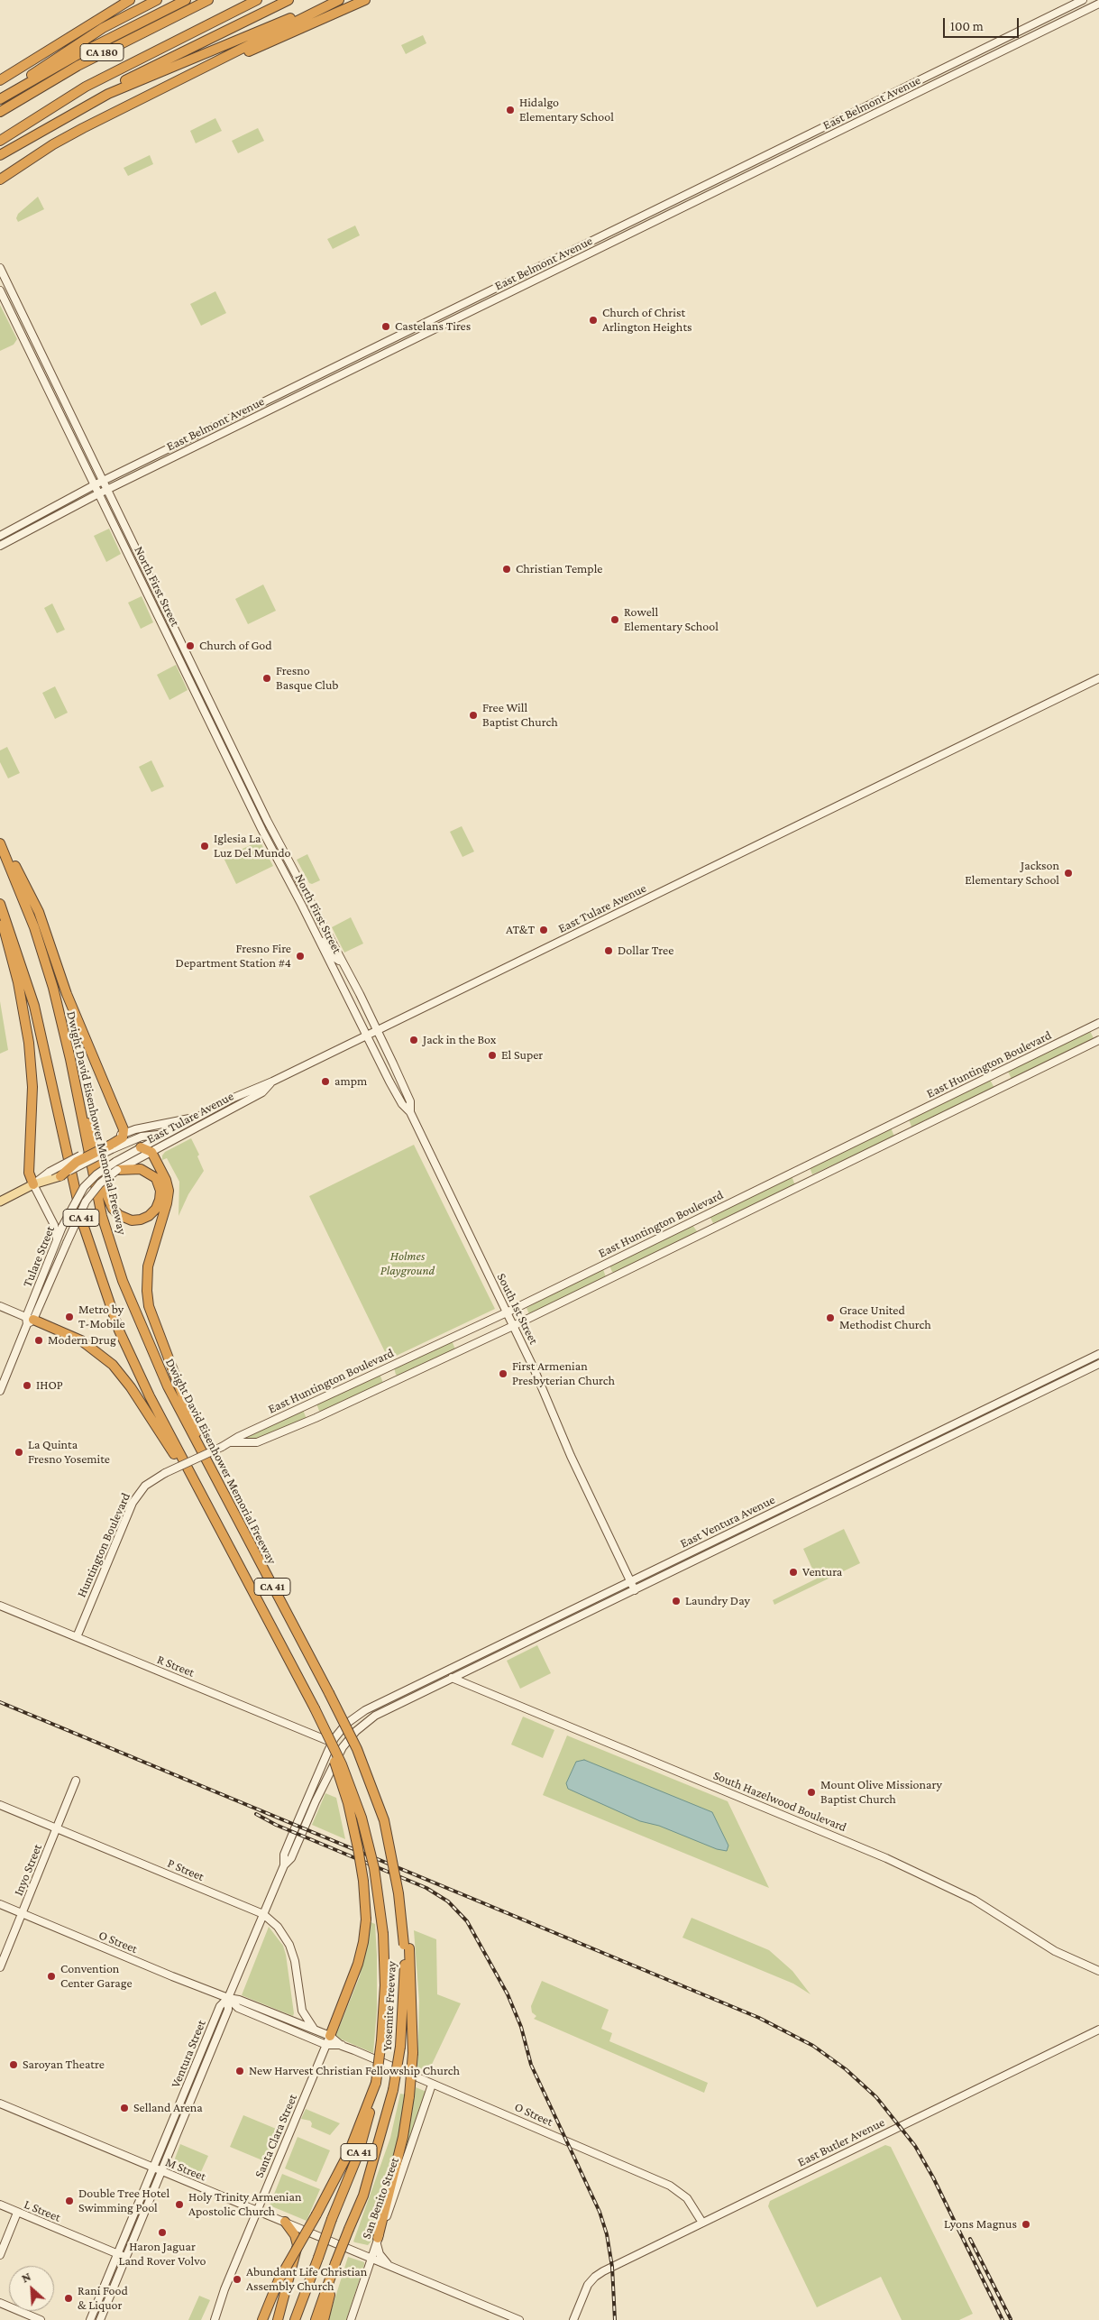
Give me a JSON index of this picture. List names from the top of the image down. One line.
{"streets":{"highway":["CA 180","Dwight David Eisenhower Memorial Freeway","CA 41","Yosemite Freeway"],"main road":["East Belmont Avenue","North First Street","East Tulare Avenue","East Huntington Boulevard","Tulare Street","South 1st Street","East Ventura Avenue","Huntington Boulevard","R Street","South Hazelwood Boulevard","Inyo Street","P Street","O Street","Ventura Street","Santa Clara Street","East Butler Avenue","M Street","San Benito Street","L Street"]},"crossings":[["East Belmont Avenue","North First Street"],["North First Street","East Tulare Avenue"],["North First Street","South 1st Street"],["East Tulare Avenue","Tulare Street"],["East Tulare Avenue","South 1st Street"],["East Huntington Boulevard","South 1st Street"],["East Huntington Boulevard","Huntington Boulevard"],["Dwight David Eisenhower Memorial Freeway","Yosemite Freeway"],["CA 41","Yosemite Freeway"],["South 1st Street","East Ventura Avenue"],["East Ventura Avenue","South Hazelwood Boulevard"],["East Ventura Avenue","Ventura Street"],["Huntington Boulevard","R Street"],["R Street","Ventura Street"],["Inyo Street","P Street"],["Inyo Street","O Street"],["P Street","O Street"],["P Street","Ventura Street"],["O Street","Ventura Street"],["O Street","Santa Clara Street"],["O Street","East Butler Avenue"],["O Street","San Benito Street"],["Ventura Street","M Street"],["Ventura Street","L Street"],["Santa Clara Street","M Street"],["M Street","San Benito Street"]],"parks":["Holmes Playground"],"places":["Hidalgo Elementary School","Church of Christ Arlington Heights","Castelans Tires","Christian Temple","Rowell Elementary School","Church of God","Fresno Basque Club","Free Will Baptist Church","Iglesia La Luz Del Mundo","Jackson Elementary School","AT&T","Dollar Tree","Fresno Fire Department Station #4","Jack in the Box","El Super","ampm","Metro by T-Mobile","Grace United Methodist Church","Modern Drug","First Armenian Presbyterian Church","IHOP","La Quinta Fresno Yosemite","Ventura","Laundry Day","Mount Olive Missionary Baptist Church","Convention Center Garage","Saroyan Theatre","New Harvest Christian Fellowship Church","Selland Arena","Double Tree Hotel Swimming Pool","Holy Trinity Armenian Apostolic Church","Lyons Magnus","Haron Jaguar Land Rover Volvo","Abundant Life Christian Assembly Church","Rani Food & Liquor"],"scale_bar":"100 m","north":"top left"}
